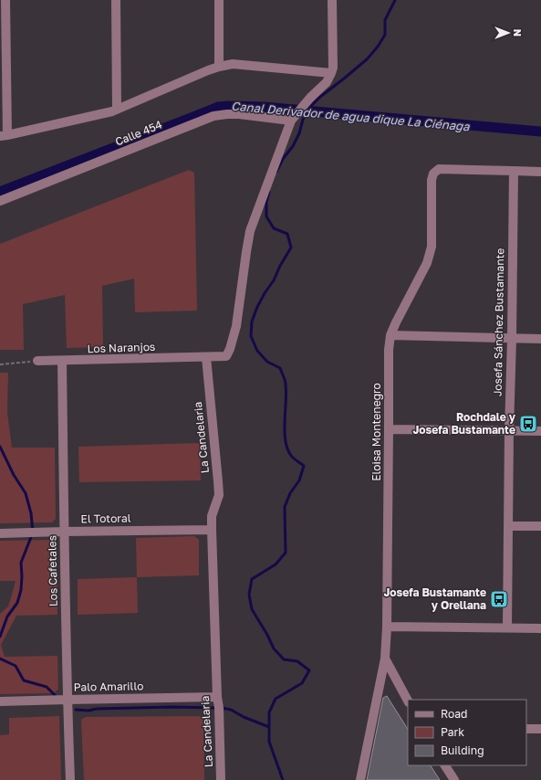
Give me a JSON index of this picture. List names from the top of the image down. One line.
{"streets":{"street":["Calle 454","Josefa Sánchez Bustamante","Los Naranjos","Eloisa Montenegro","La Candelaria","El Totoral","Los Cafetales","Palo Amarillo"]},"crossings":[["Josefa Sánchez Bustamante","Eloisa Montenegro"],["Los Naranjos","La Candelaria"],["Los Naranjos","Los Cafetales"],["La Candelaria","El Totoral"],["La Candelaria","Palo Amarillo"],["El Totoral","Los Cafetales"],["Los Cafetales","Palo Amarillo"]],"water":["Canal Derivador de agua dique La Ciénaga"],"places":{"bus stop":["Rochdale y Josefa Bustamante","Josefa Bustamante y Orellana"]},"legend":["Road","Park","Building"],"north":"right"}
